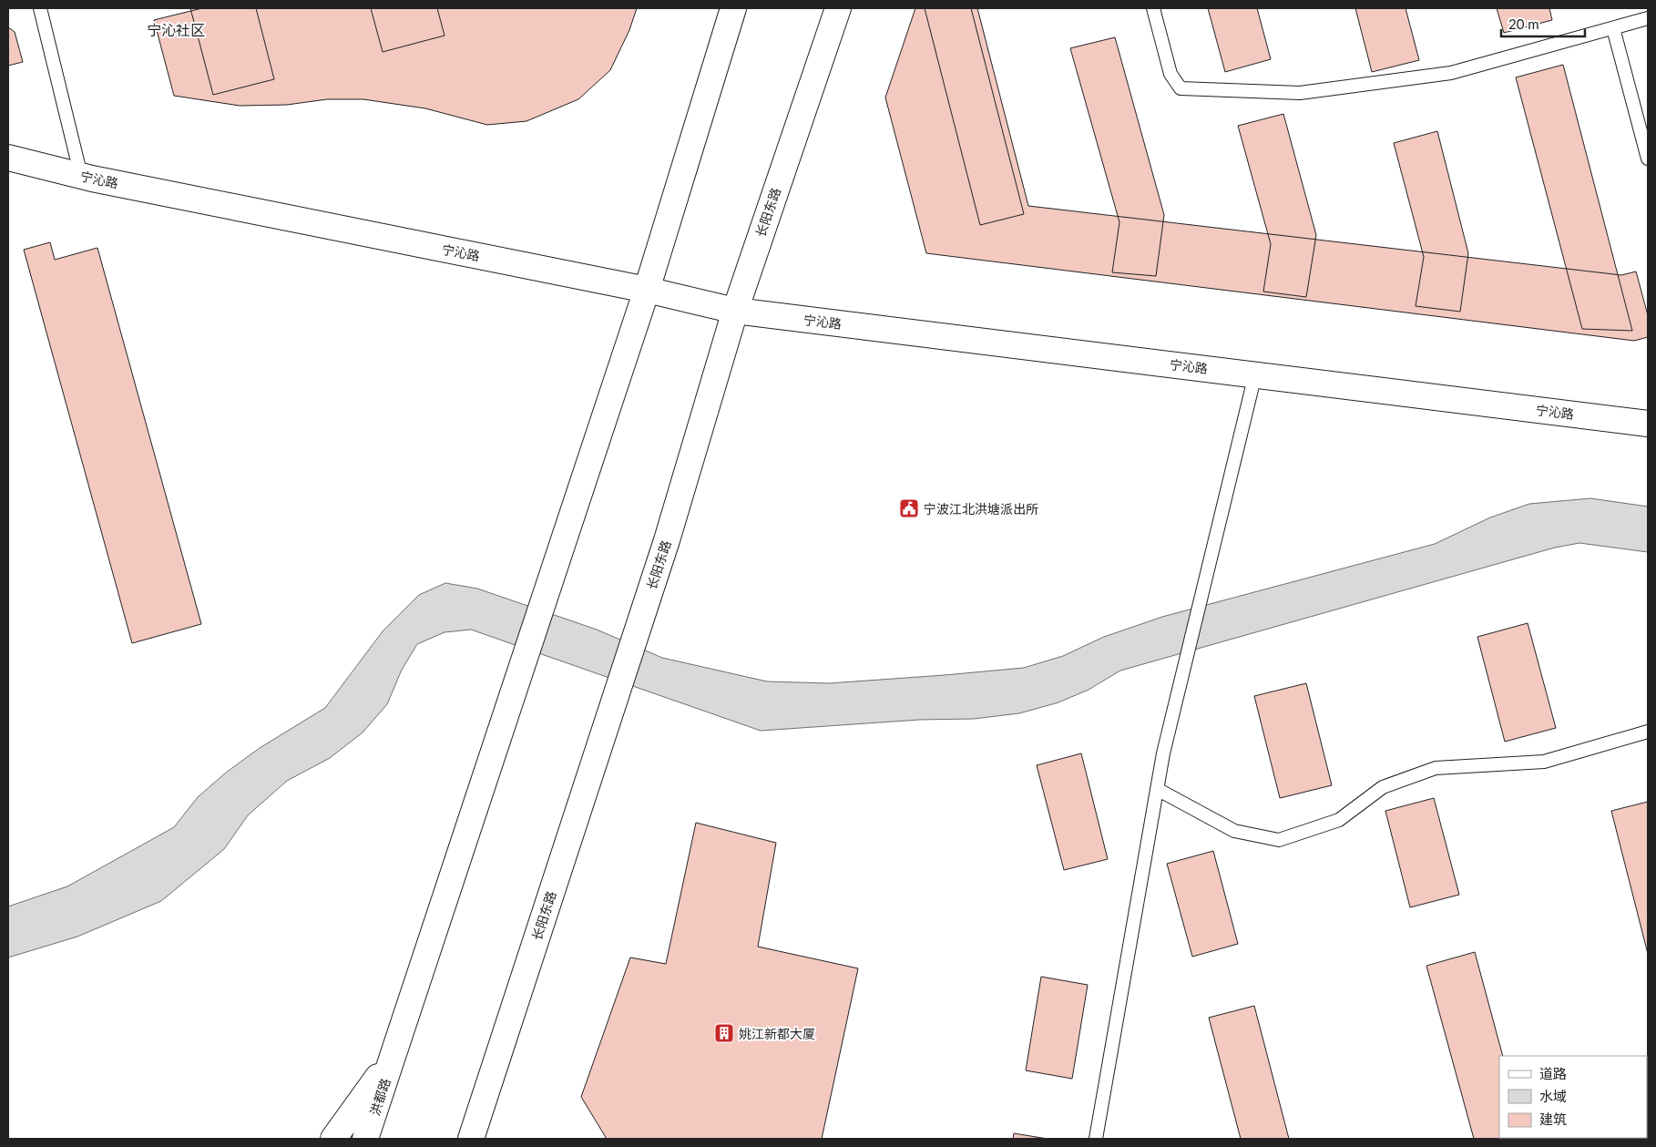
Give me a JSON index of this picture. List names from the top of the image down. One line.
{"streets":{"main road":["宁沁路","长阳东路","洪都路"]},"crossings":[["宁沁路","长阳东路"]],"districts":["宁沁社区"],"places":{"public building":["宁波江北洪塘派出所"],"building":["姚江新都大厦"]},"legend":["道路","水域","建筑"],"scale_bar":"20 m"}
